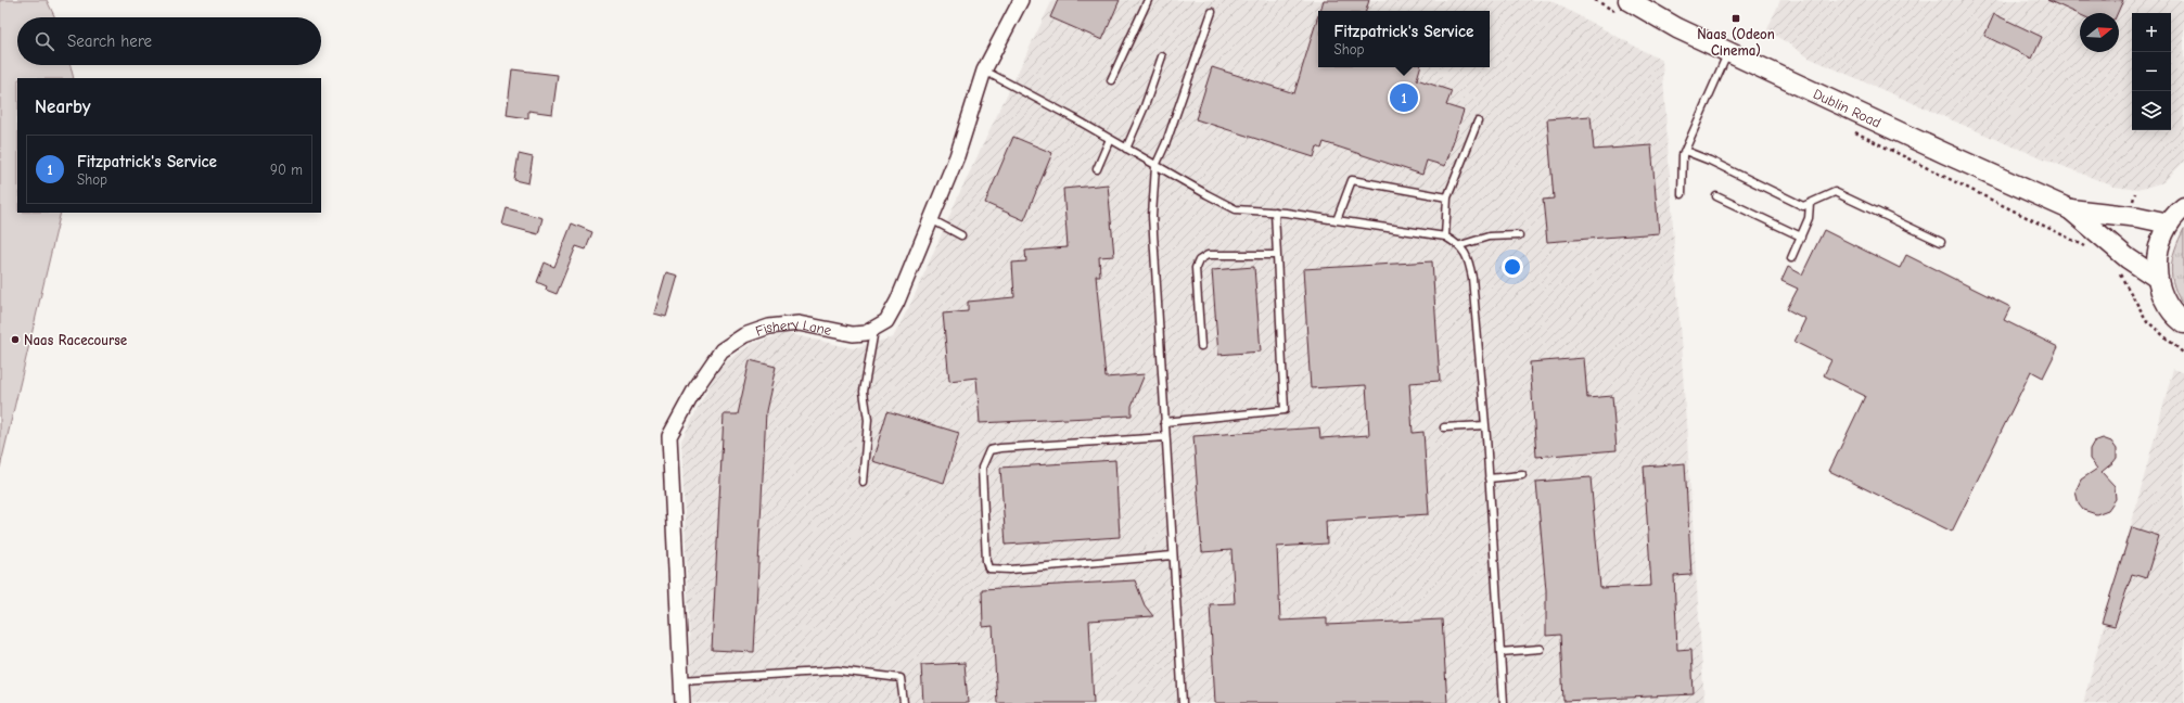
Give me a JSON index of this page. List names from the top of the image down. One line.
{"streets":{"main road":["Dublin Road"],"street":["Fishery Lane"]},"places":{"transit":["Naas (Odeon Cinema)"],"other":["Naas Racecourse"]},"north":"right","page":{"popup":["Fitzpatrick's Service","Shop"],"map_buttons":["+","−"],"search":"Search here","heading":"Nearby","pins":"1","list":[{"mark":"1","name":"Fitzpatrick's Service","note":"Shop","value":"90 m"}]}}
